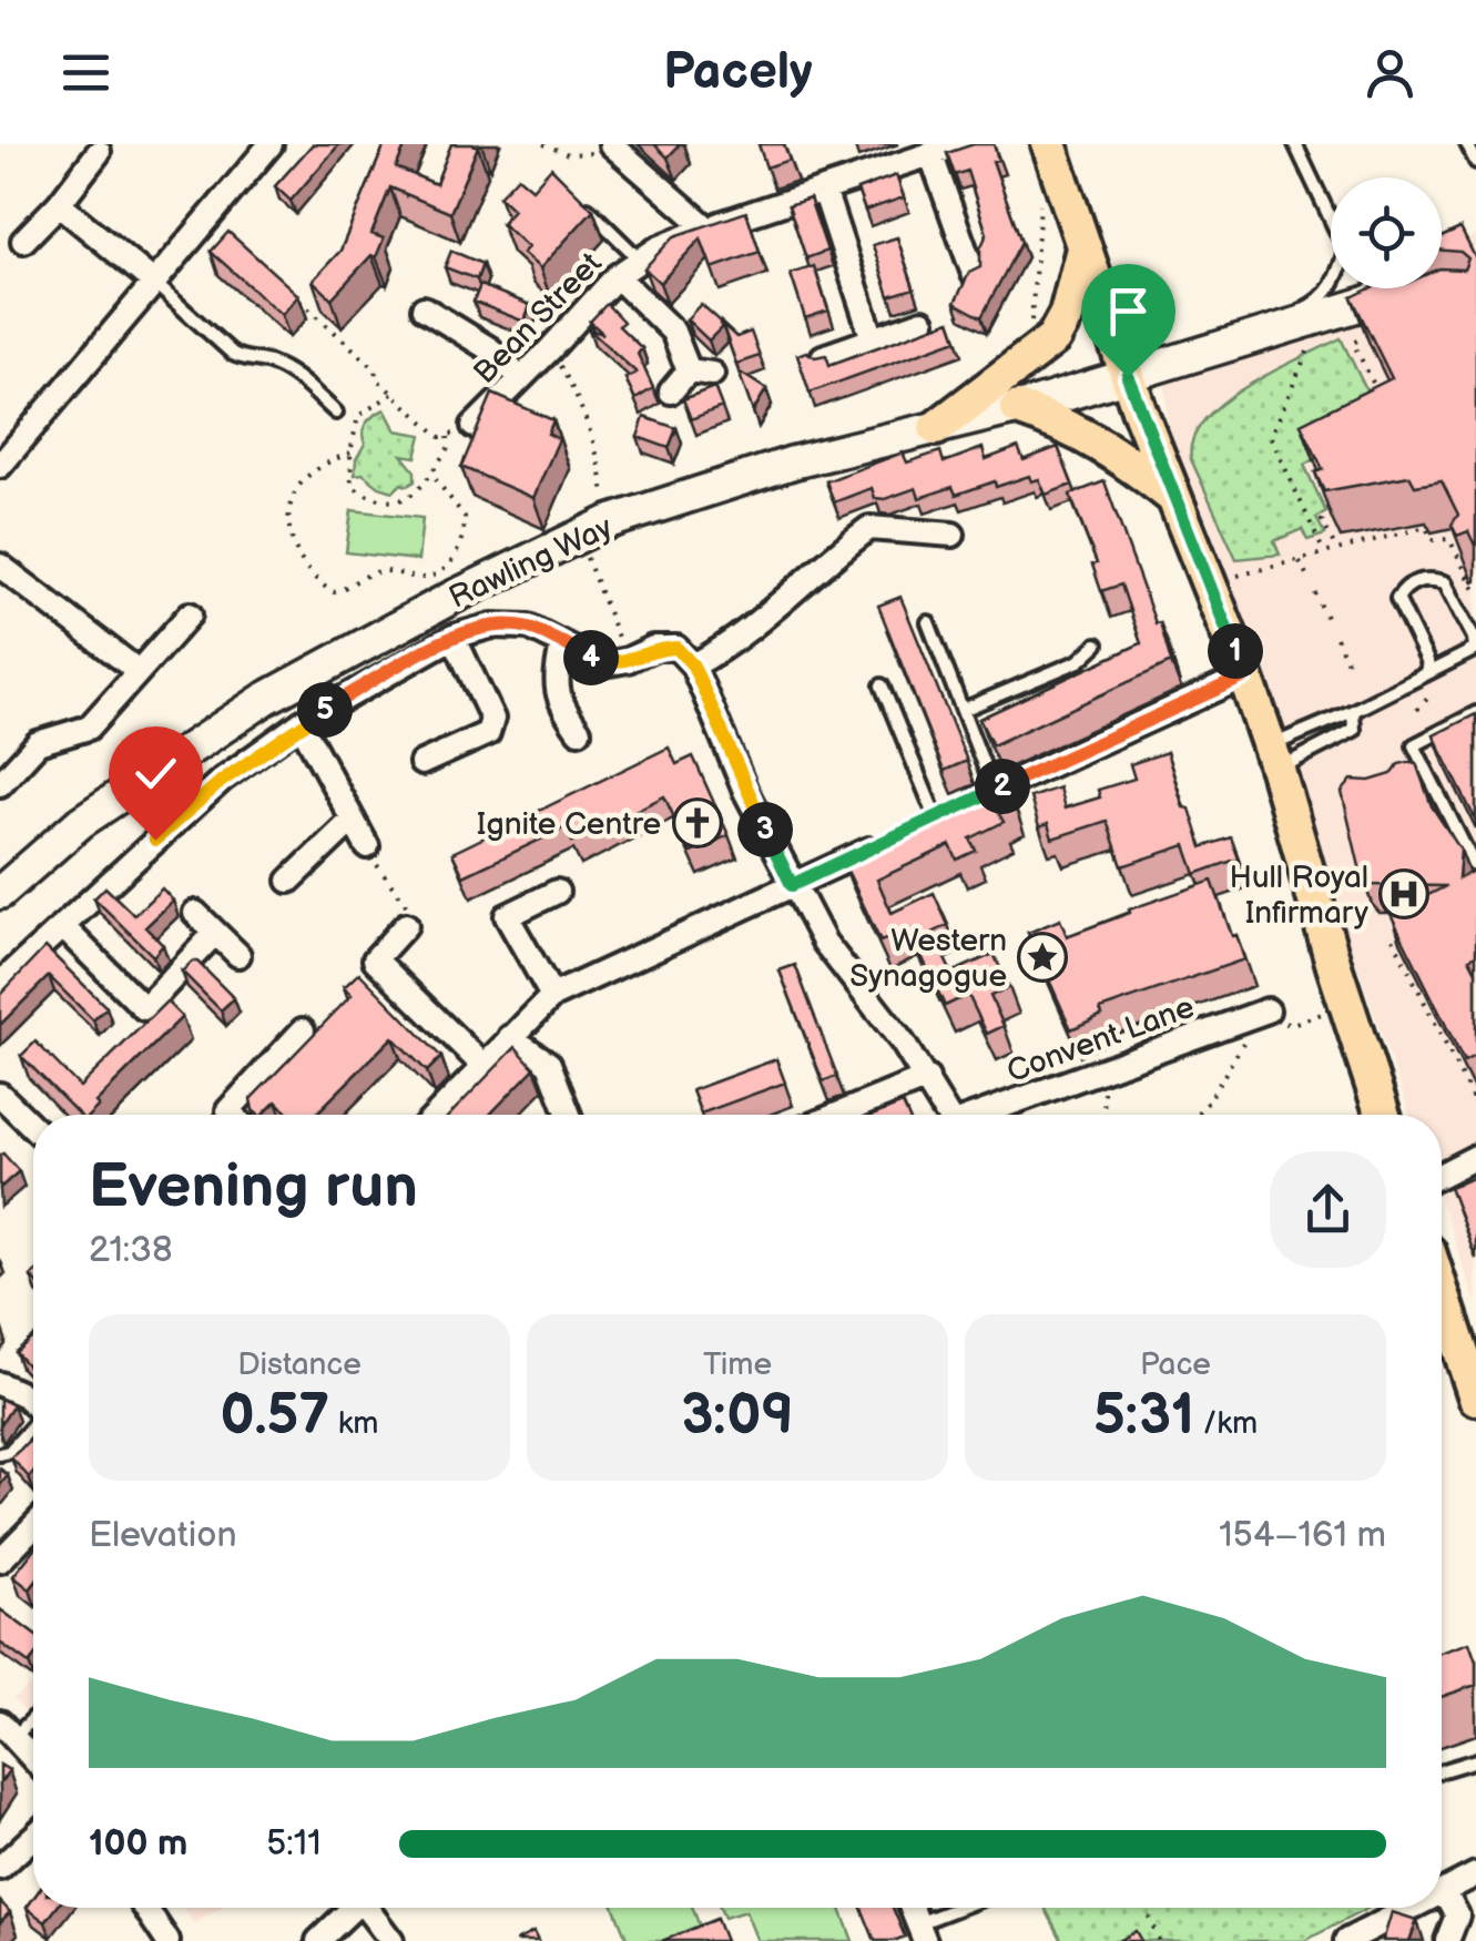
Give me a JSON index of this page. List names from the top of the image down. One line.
{"streets":{"street":["Bean Street","Rawling Way","Convent Lane"]},"places":{"church":["Ignite Centre"],"hospital":["Hull Royal Infirmary"],"place":["Western Synagogue"]},"page":{"header":"Pacely","pins":["1","4","5","2","3"],"heading":["Evening run","21:38"],"stats":[["Distance","0.57 km"],["Time","3:09"],["Pace","5:31 /km"]],"chart":["Elevation","154–161 m"],"list":[{"name":"100 m","note":"5:11"}]}}
